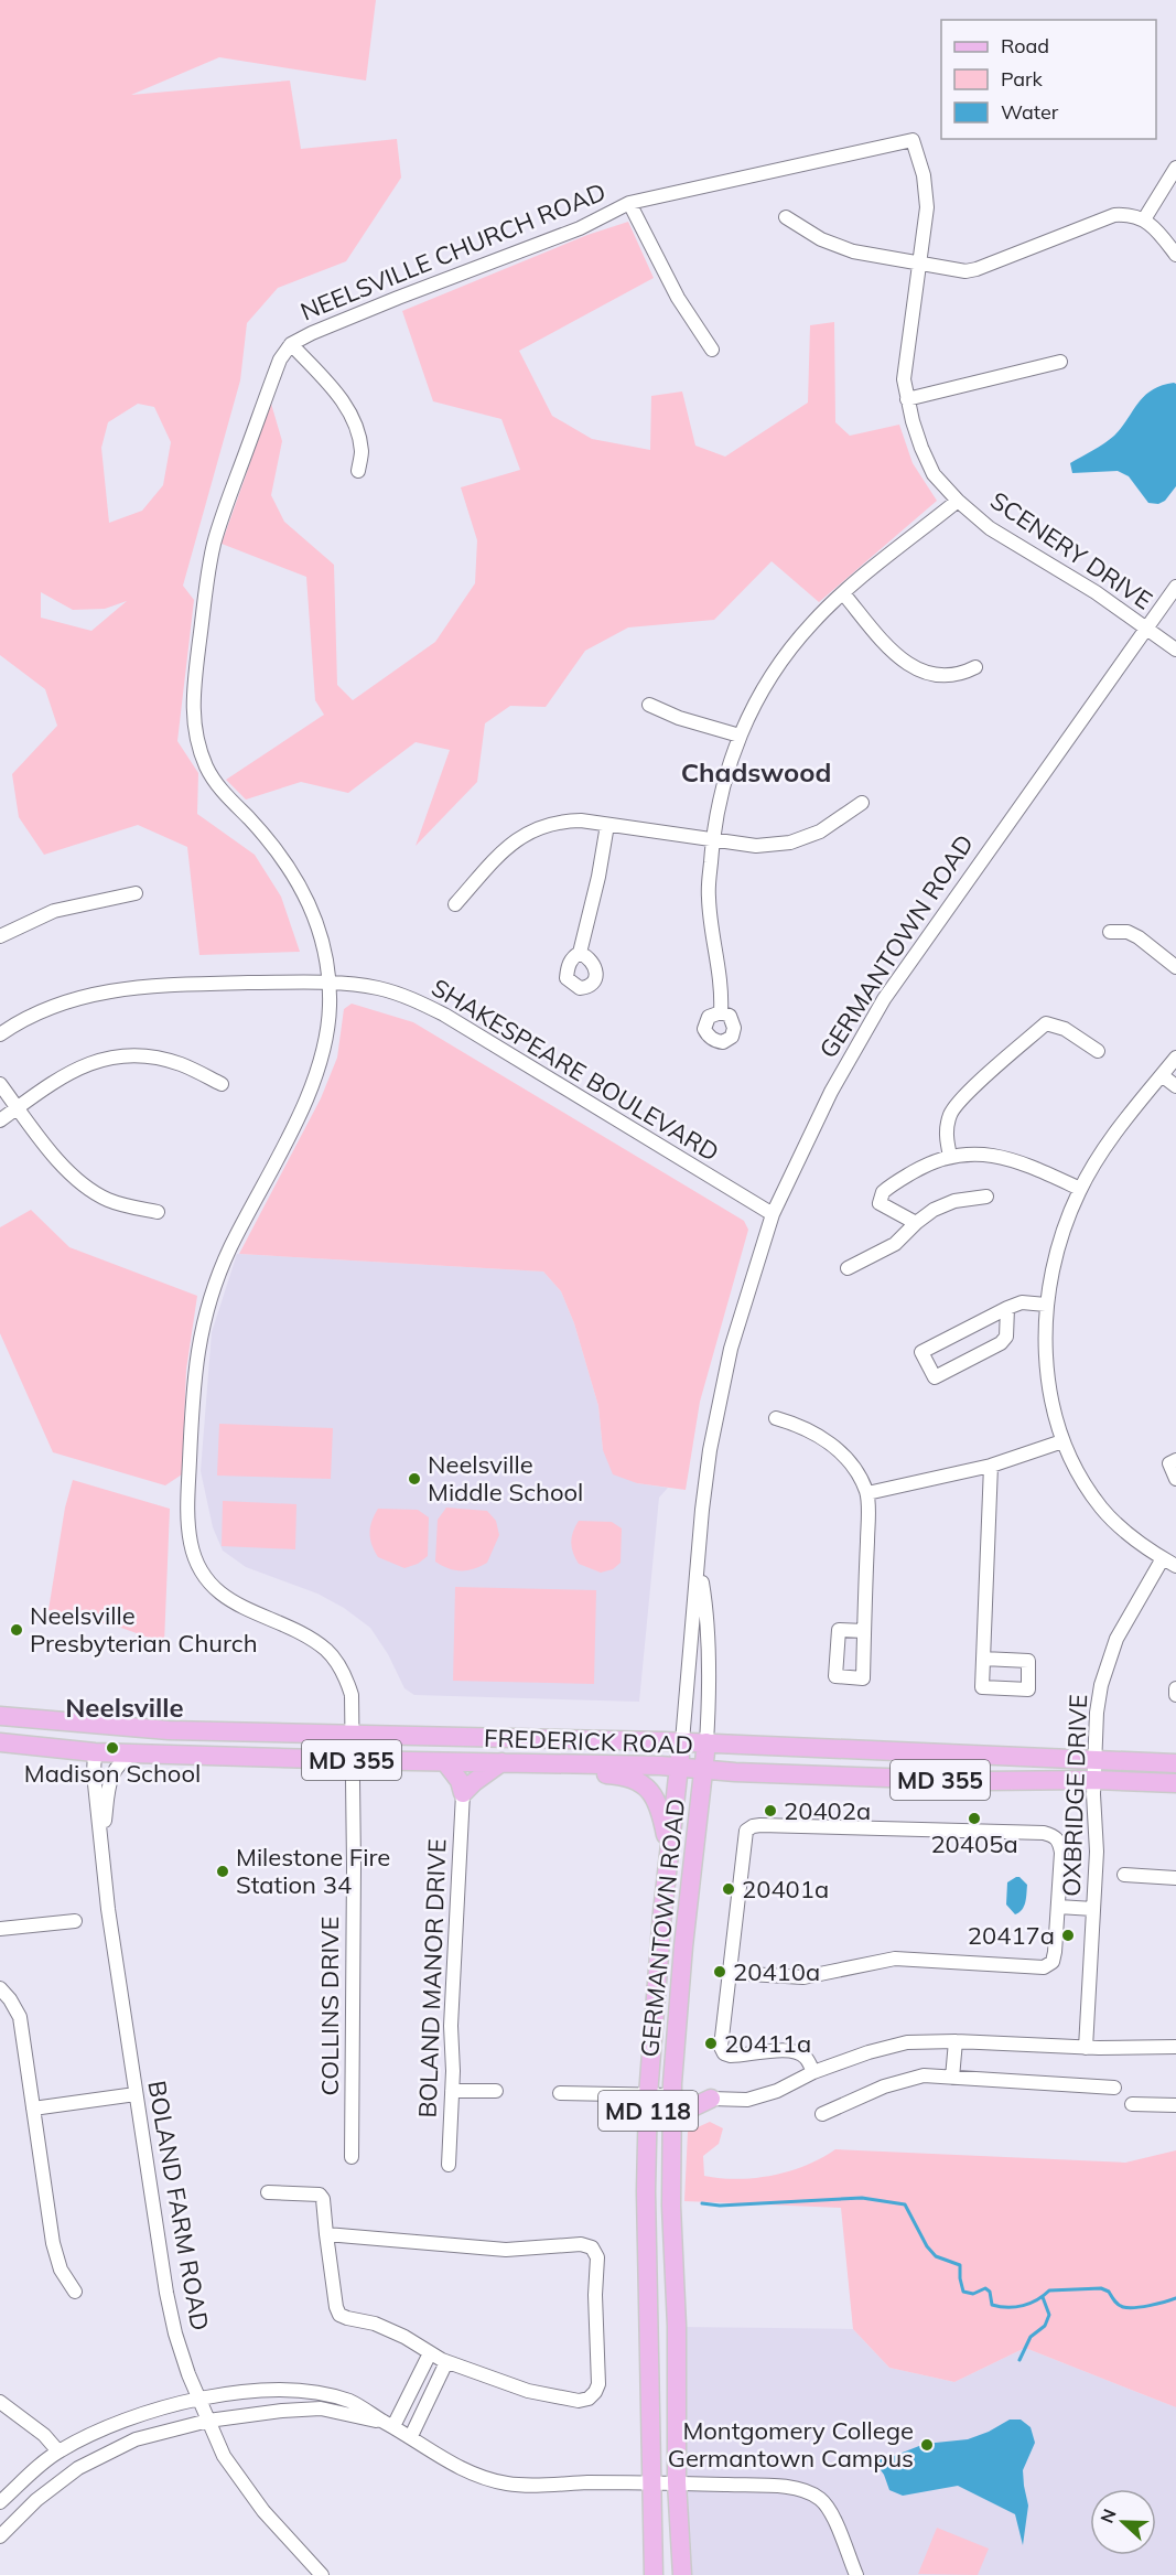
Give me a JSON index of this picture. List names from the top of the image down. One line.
{"streets":{"main road":["GERMANTOWN ROAD","FREDERICK ROAD","MD 355","MD 118"],"street":["NEELSVILLE CHURCH ROAD","SCENERY DRIVE","SHAKESPEARE BOULEVARD","OXBRIDGE DRIVE","BOLAND MANOR DRIVE","COLLINS DRIVE","BOLAND FARM ROAD"]},"crossings":[["NEELSVILLE CHURCH ROAD","SCENERY DRIVE"],["NEELSVILLE CHURCH ROAD","SHAKESPEARE BOULEVARD"],["NEELSVILLE CHURCH ROAD","FREDERICK ROAD"],["NEELSVILLE CHURCH ROAD","COLLINS DRIVE"],["SCENERY DRIVE","GERMANTOWN ROAD"],["GERMANTOWN ROAD","SHAKESPEARE BOULEVARD"],["GERMANTOWN ROAD","FREDERICK ROAD"],["FREDERICK ROAD","OXBRIDGE DRIVE"],["FREDERICK ROAD","COLLINS DRIVE"],["FREDERICK ROAD","BOLAND FARM ROAD"]],"districts":["Chadswood","Neelsville"],"places":["Neelsville Middle School","Neelsville Presbyterian Church","Madison School","20402a","20405a","Milestone Fire Station 34","20401a","20417a","20410a","20411a","Montgomery College Germantown Campus"],"legend":["Road","Park","Water"],"north":"left"}
